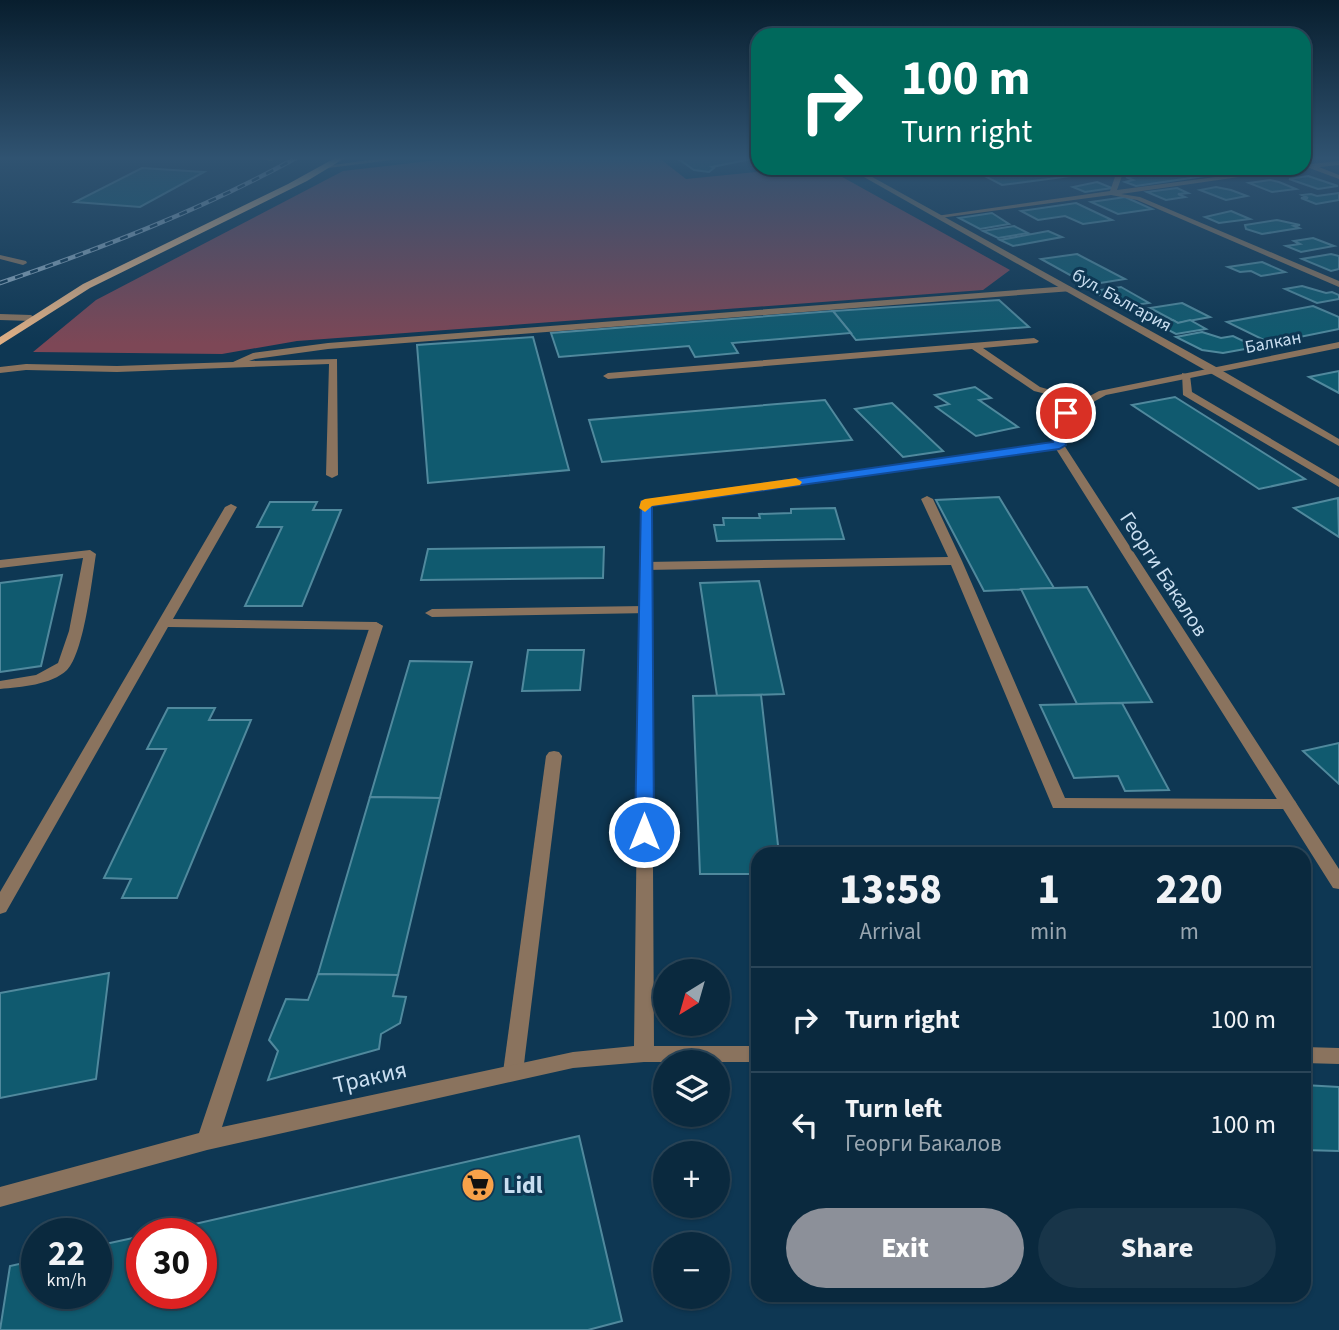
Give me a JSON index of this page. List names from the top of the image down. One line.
{"streets":{"street":["бул. България","Балкан","Георги Бакалов","Тракия"]},"crossings":[["бул. България","Балкан"]],"places":{"supermarket":["Lidl"]},"north":"bottom left","page":{"turn":["100 m","Turn right"],"eta":["13:58","Arrival","1","min","220","m"],"map_buttons":["+","−"],"list":[{"name":"Turn right","value":"100 m"},{"name":"Turn left","note":"Георги Бакалов","value":"100 m"}],"buttons":["Exit","Share"],"speed":"22 km/h","limit":"30"}}
